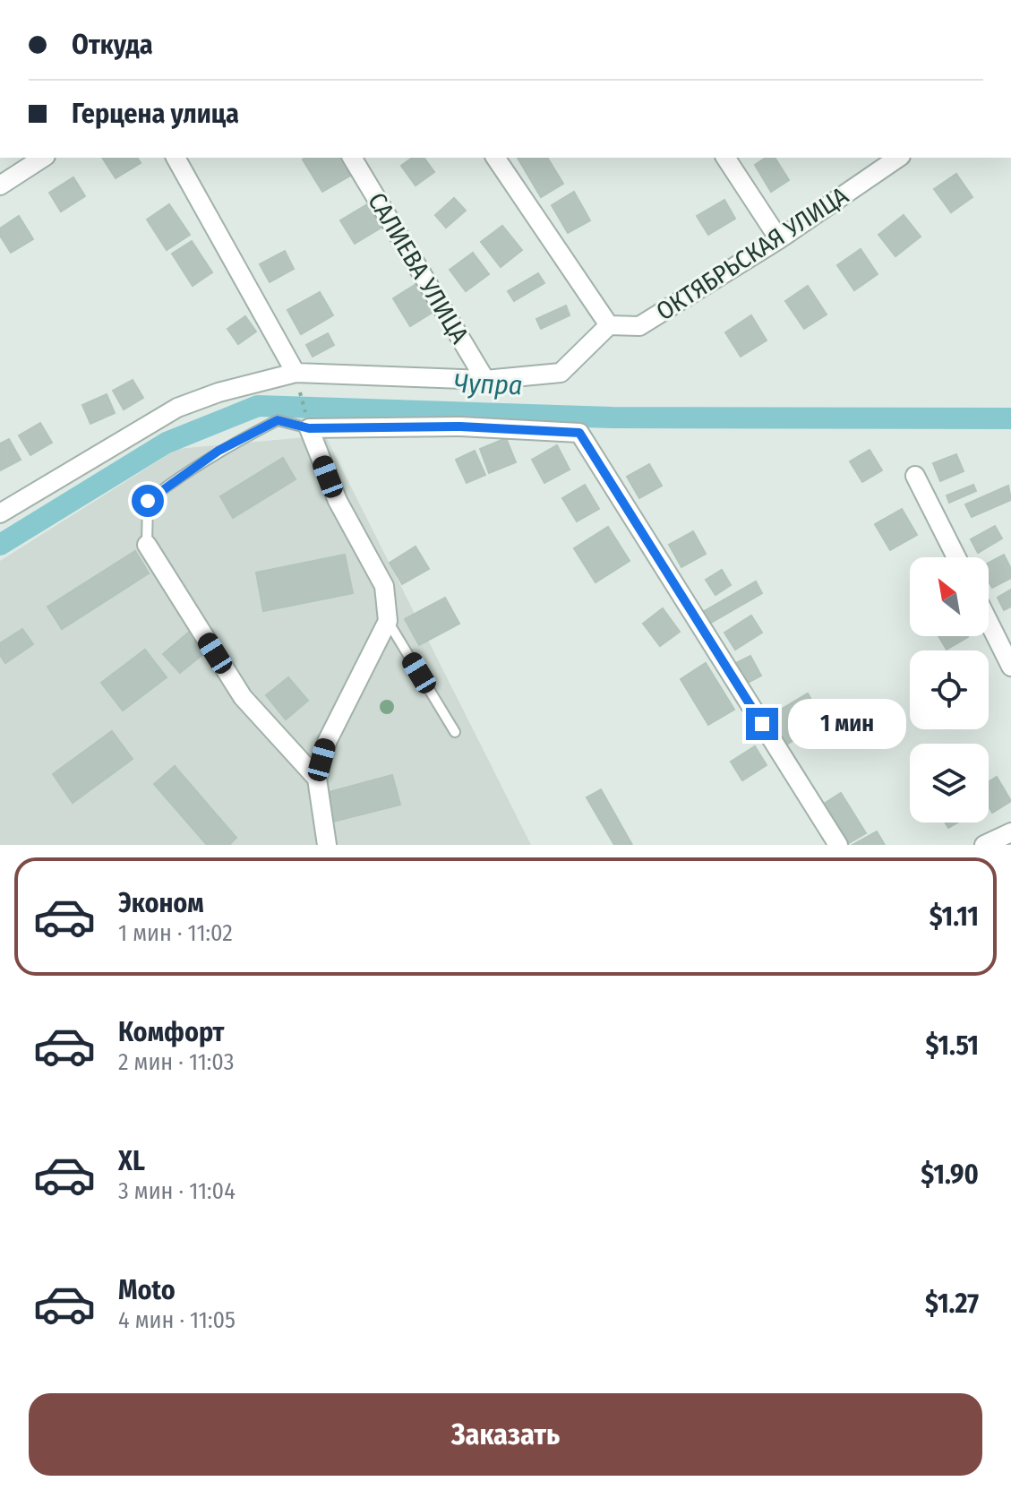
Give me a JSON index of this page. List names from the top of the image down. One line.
{"streets":{"street":["ОКТЯБРЬСКАЯ УЛИЦА","САЛИЕВА УЛИЦА"]},"water":["Чупра"],"north":"top left","page":{"banner":["Откуда","Герцена улица"],"bubble":"1 мин","list":[{"name":"Эконом","note":"1 мин · 11:02","value":"$1.11"},{"name":"Комфорт","note":"2 мин · 11:03","value":"$1.51"},{"name":"XL","note":"3 мин · 11:04","value":"$1.90"},{"name":"Moto","note":"4 мин · 11:05","value":"$1.27"}],"buttons":"Заказать"}}
